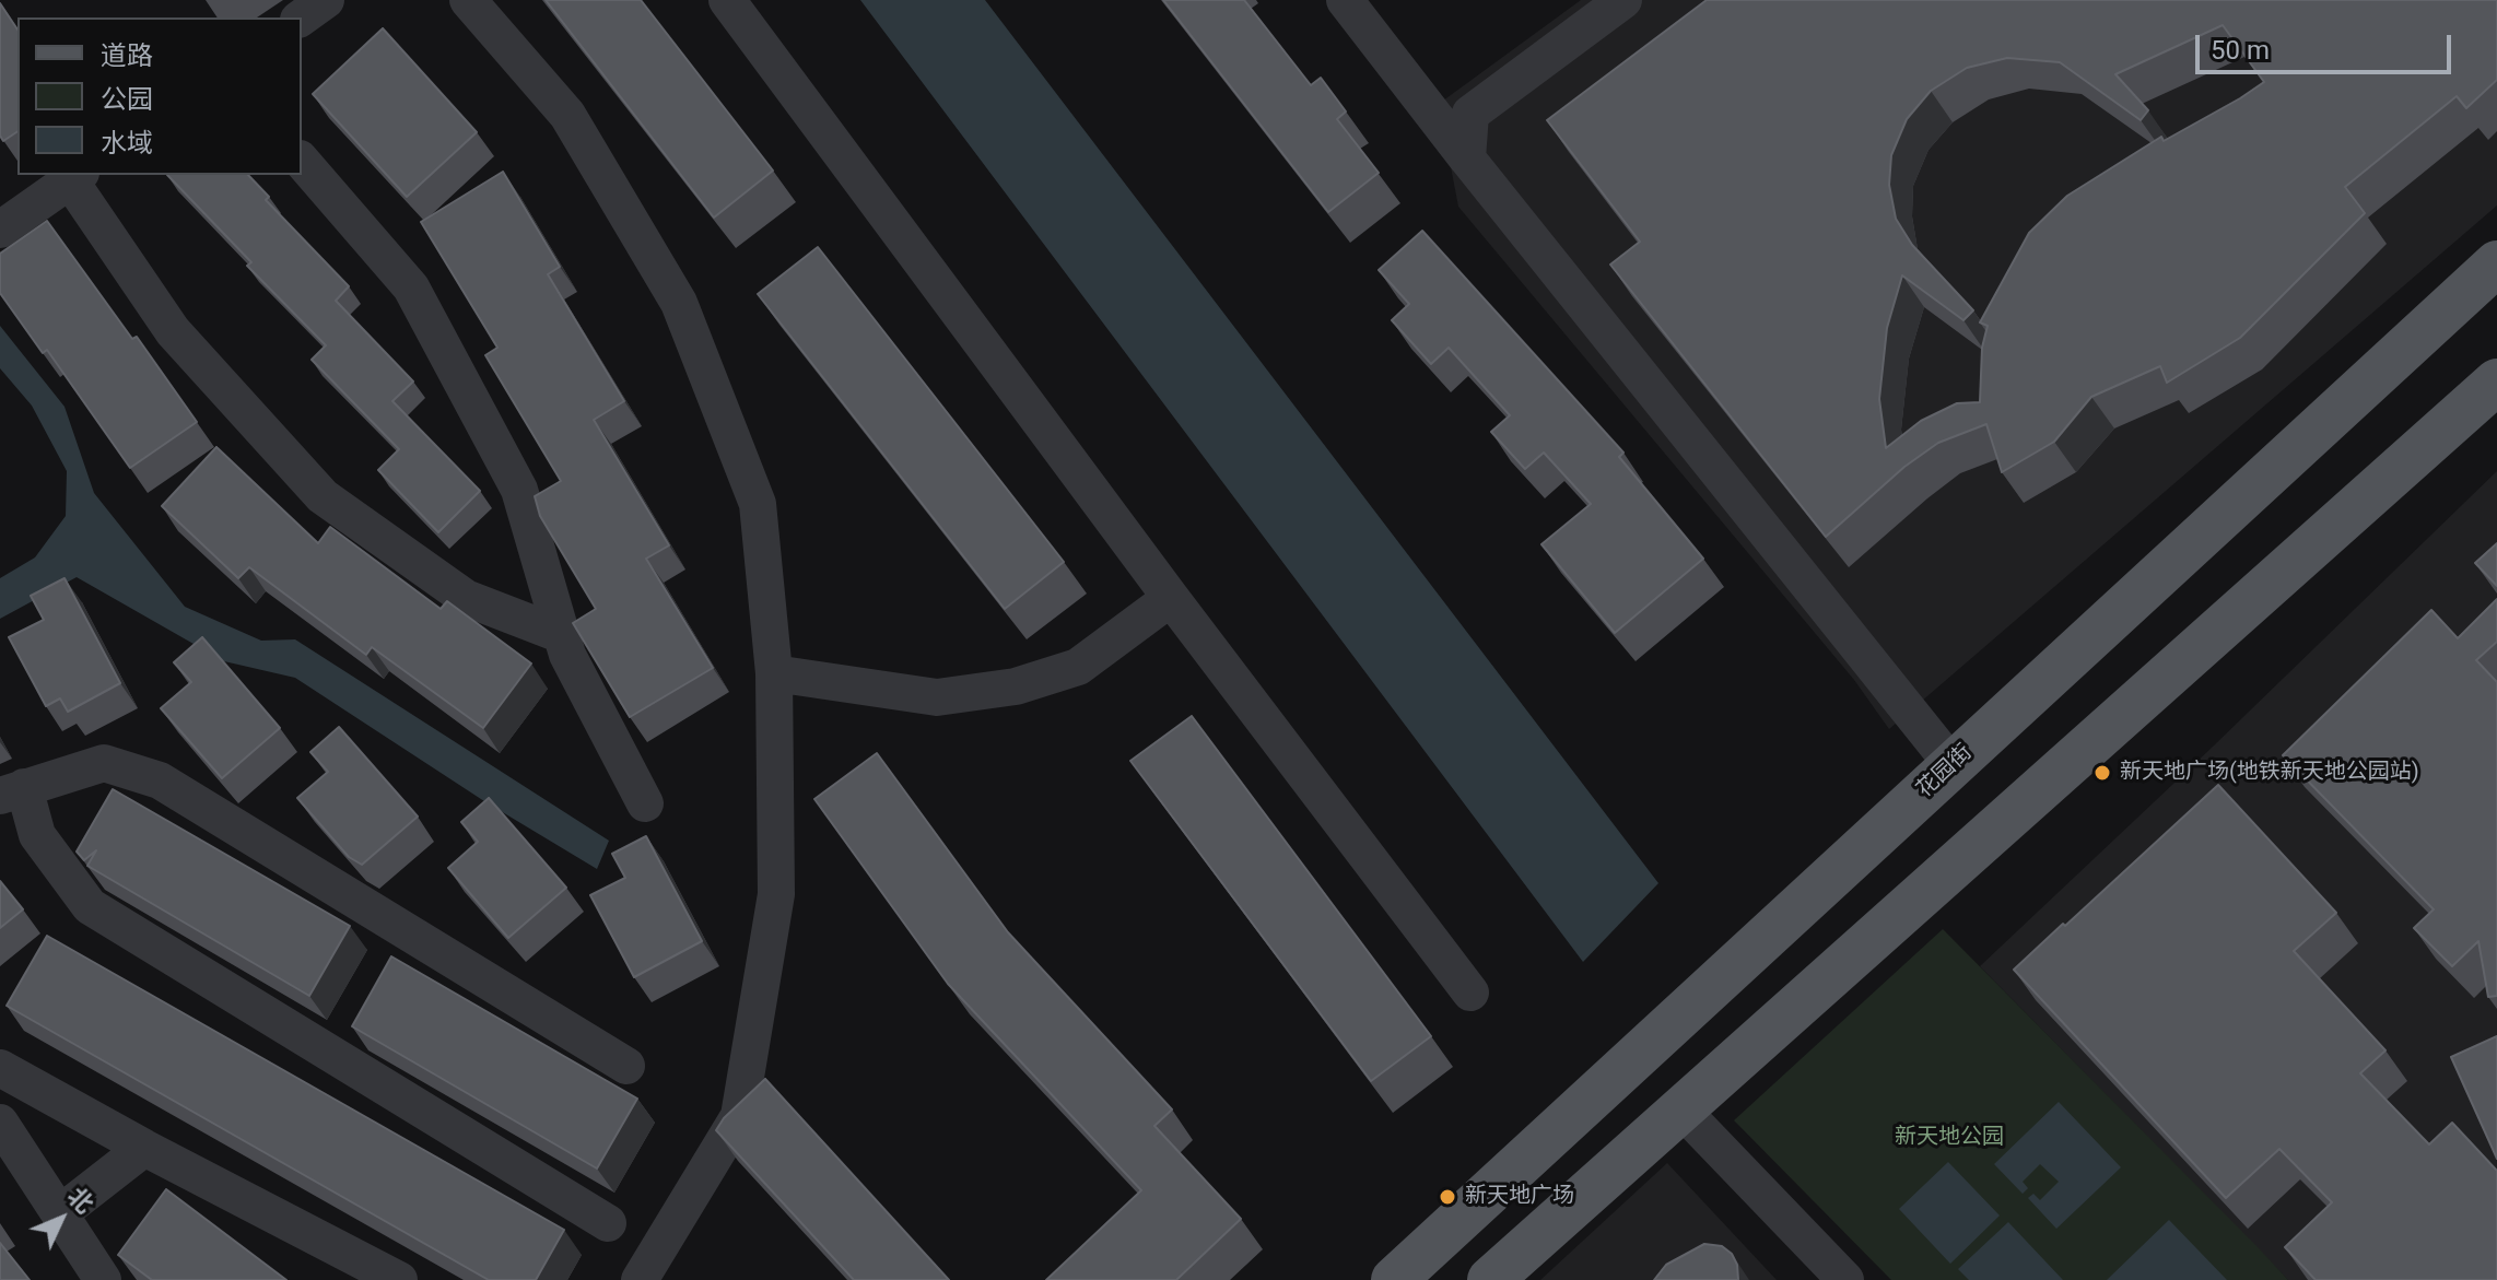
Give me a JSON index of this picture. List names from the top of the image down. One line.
{"streets":{"main road":["花园街"]},"parks":["新天地公园"],"places":["新天地广场(地铁新天地公园站)","新天地广场"],"legend":["道路","公园","水域"],"scale_bar":"50 m","north":"top right"}
